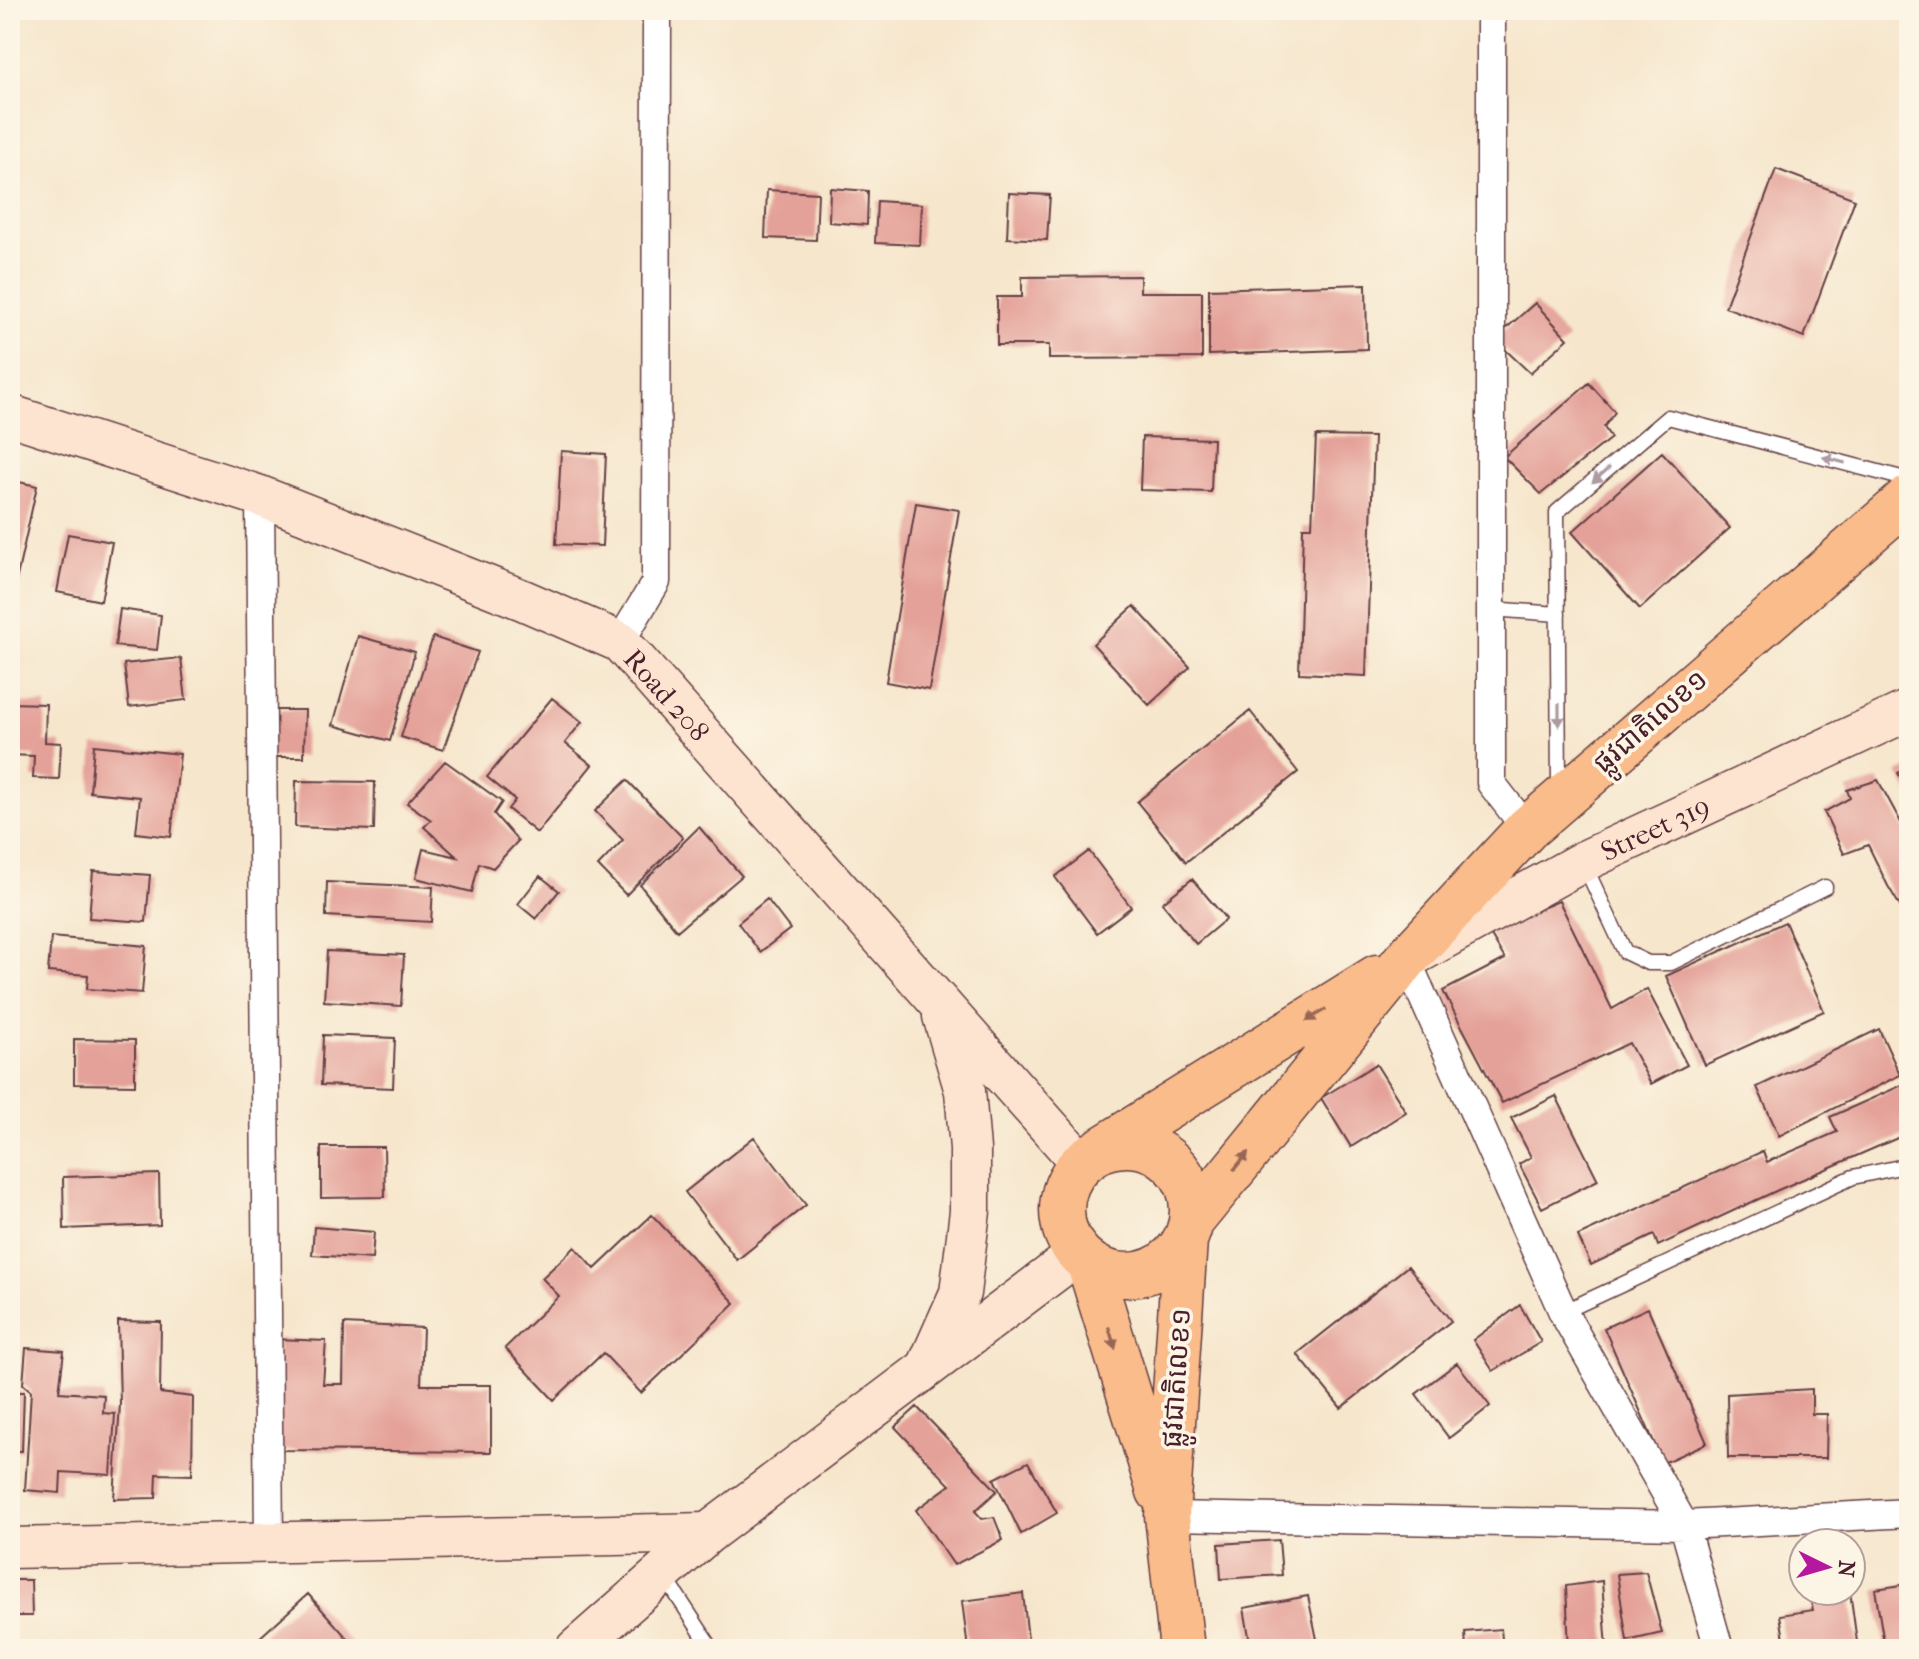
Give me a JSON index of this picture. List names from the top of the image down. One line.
{"streets":{"highway":["ផ្លូវជាតិលេខ១"],"street":["Road 208","Street 319"]},"crossings":[["Road 208","ផ្លូវជាតិលេខ១"],["ផ្លូវជាតិលេខ១","Street 319"]],"north":"right"}
